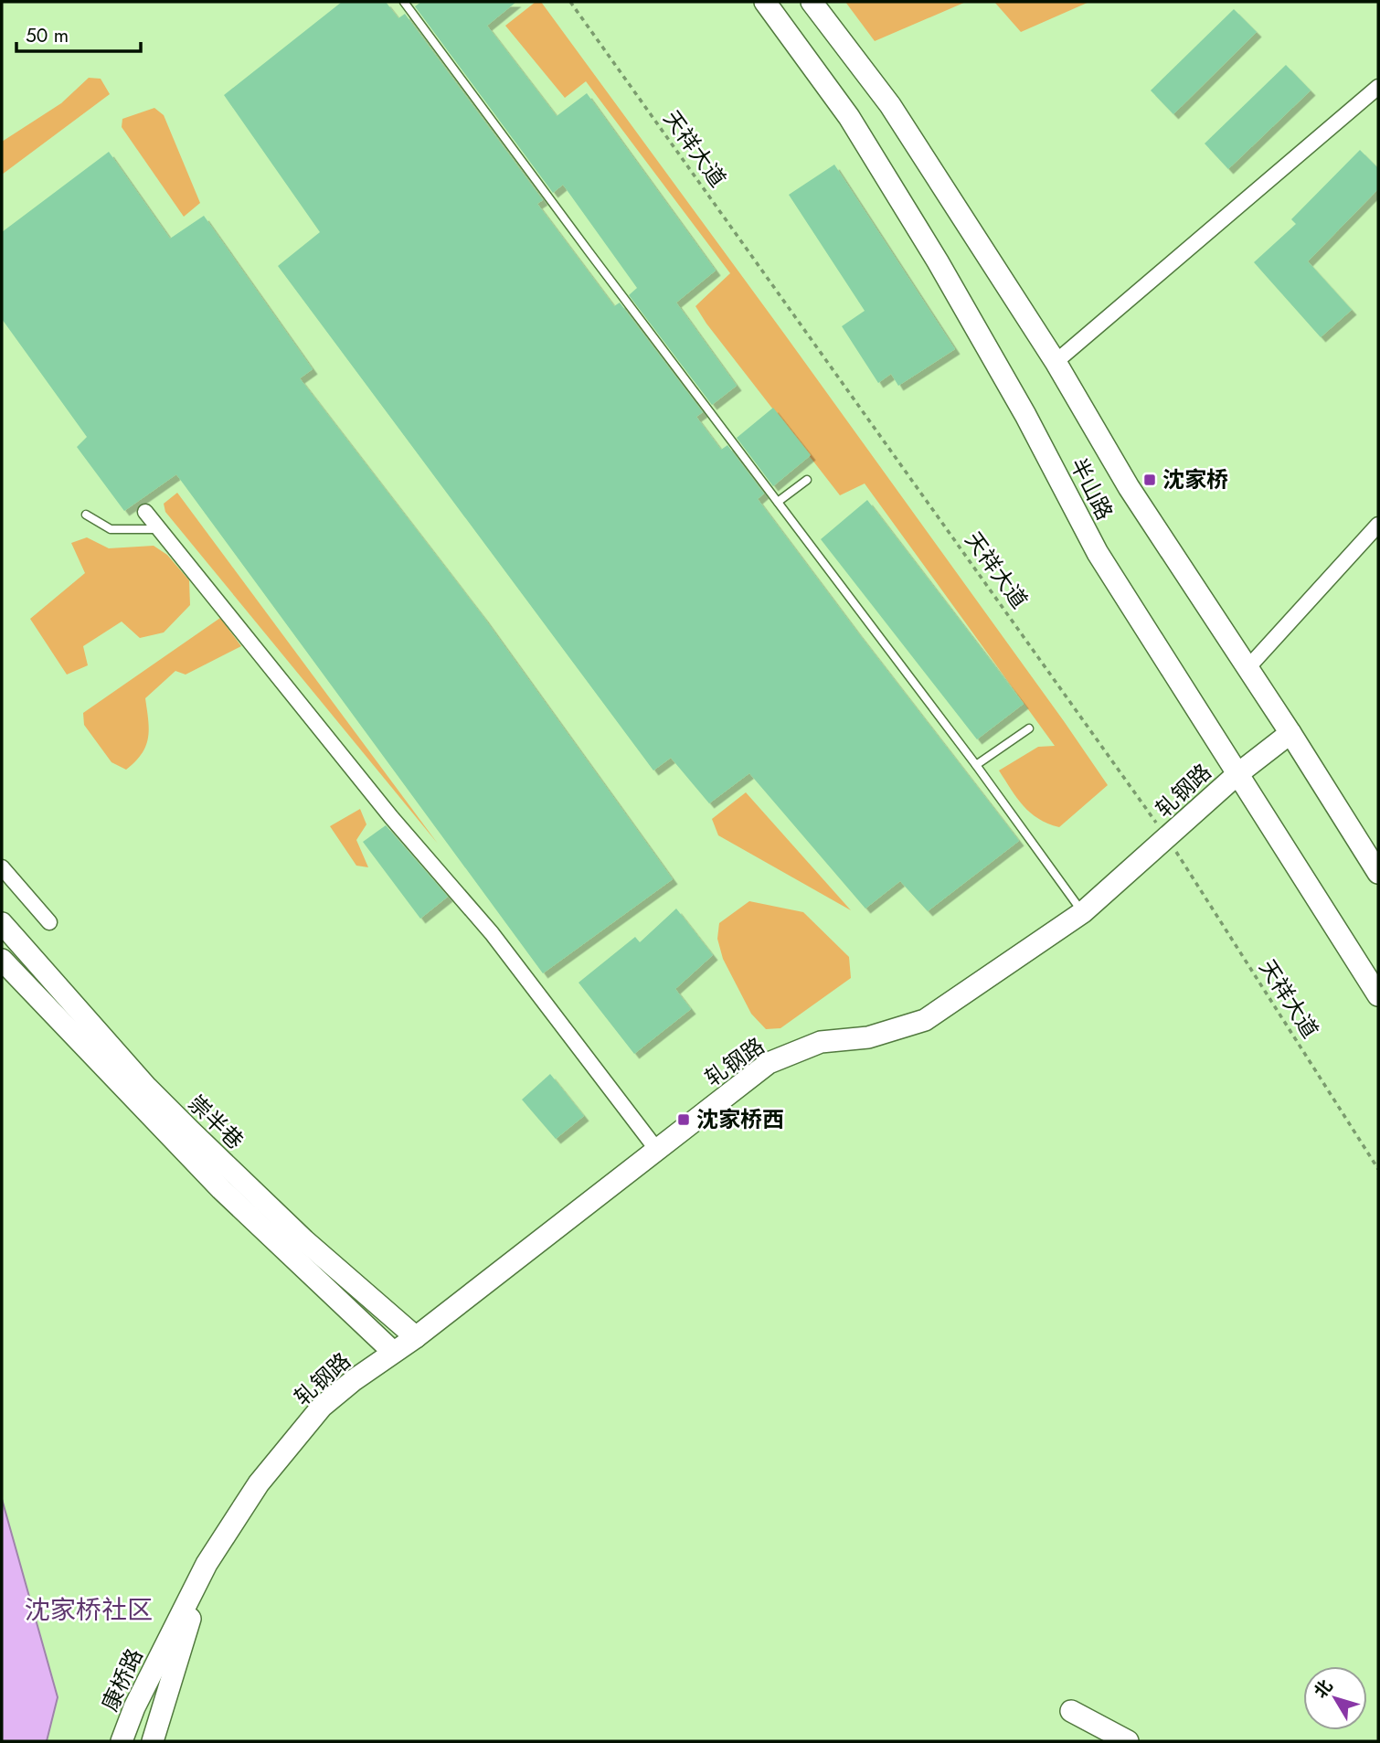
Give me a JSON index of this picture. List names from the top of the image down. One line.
{"streets":{"street":["半山路","轧钢路","崇半巷","康桥路"],"path":["天祥大道"]},"crossings":[["天祥大道","轧钢路"],["半山路","轧钢路"],["轧钢路","崇半巷"],["轧钢路","康桥路"]],"districts":["沈家桥社区"],"places":{"transit":["沈家桥","沈家桥西"]},"scale_bar":"50 m","north":"top left"}
